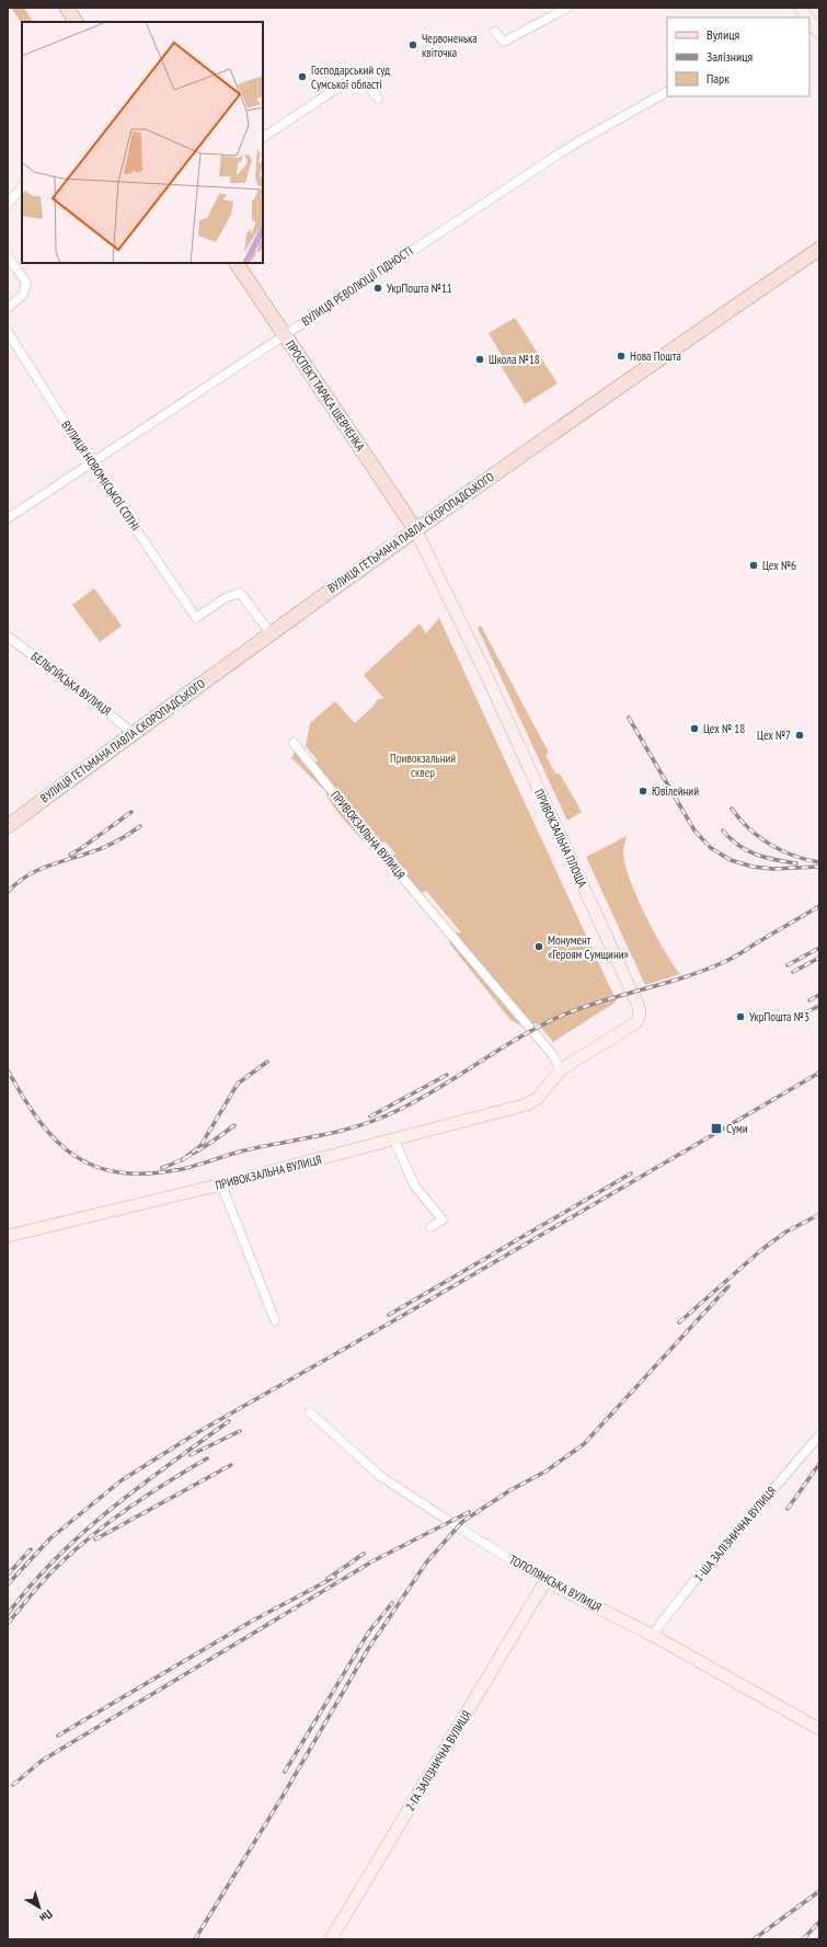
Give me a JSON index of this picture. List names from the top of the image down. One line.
{"streets":{"main road":["ПРОСПЕКТ ТАРАСА ШЕВЧЕНКА","ВУЛИЦЯ ГЕТЬМАНА ПАВЛА СКОРОПАДСЬКОГО","ПРИВОКЗАЛЬНА ВУЛИЦЯ","ПРИВОКЗАЛЬНА ПЛОЩА","ТОПОЛЯНСЬКА ВУЛИЦЯ","2-ГА ЗАЛІЗНИЧНА ВУЛИЦЯ"],"street":["ВУЛИЦЯ РЕВОЛЮЦІЇ ГІДНОСТІ","ВУЛИЦЯ НОВОМІСЬКОЇ СОТНІ","БЕЛЬГІЙСЬКА ВУЛИЦЯ","1-ША ЗАЛІЗНИЧНА ВУЛИЦЯ"]},"crossings":[["ВУЛИЦЯ РЕВОЛЮЦІЇ ГІДНОСТІ","ПРОСПЕКТ ТАРАСА ШЕВЧЕНКА"],["ВУЛИЦЯ РЕВОЛЮЦІЇ ГІДНОСТІ","ВУЛИЦЯ НОВОМІСЬКОЇ СОТНІ"],["ПРОСПЕКТ ТАРАСА ШЕВЧЕНКА","ВУЛИЦЯ ГЕТЬМАНА ПАВЛА СКОРОПАДСЬКОГО"],["ПРОСПЕКТ ТАРАСА ШЕВЧЕНКА","ПРИВОКЗАЛЬНА ПЛОЩА"],["ВУЛИЦЯ НОВОМІСЬКОЇ СОТНІ","ВУЛИЦЯ ГЕТЬМАНА ПАВЛА СКОРОПАДСЬКОГО"],["ВУЛИЦЯ ГЕТЬМАНА ПАВЛА СКОРОПАДСЬКОГО","БЕЛЬГІЙСЬКА ВУЛИЦЯ"],["ВУЛИЦЯ ГЕТЬМАНА ПАВЛА СКОРОПАДСЬКОГО","ПРИВОКЗАЛЬНА ПЛОЩА"],["ПРИВОКЗАЛЬНА ВУЛИЦЯ","ПРИВОКЗАЛЬНА ПЛОЩА"],["1-ША ЗАЛІЗНИЧНА ВУЛИЦЯ","ТОПОЛЯНСЬКА ВУЛИЦЯ"],["ТОПОЛЯНСЬКА ВУЛИЦЯ","2-ГА ЗАЛІЗНИЧНА ВУЛИЦЯ"]],"parks":["Привокзальний сквер"],"places":{"other":["Червоненька квіточка","Господарський суд Сумської області","УкрПошта №11","Нова Пошта","Школа №18","Цех №6","Цех № 18","Цех №7","Ювілейний","Монумент «Героям Сумщини»","УкрПошта №3"],"transit":["Суми"]},"legend":["Вулиця","Залізниця","Парк"],"north":"bottom right"}
